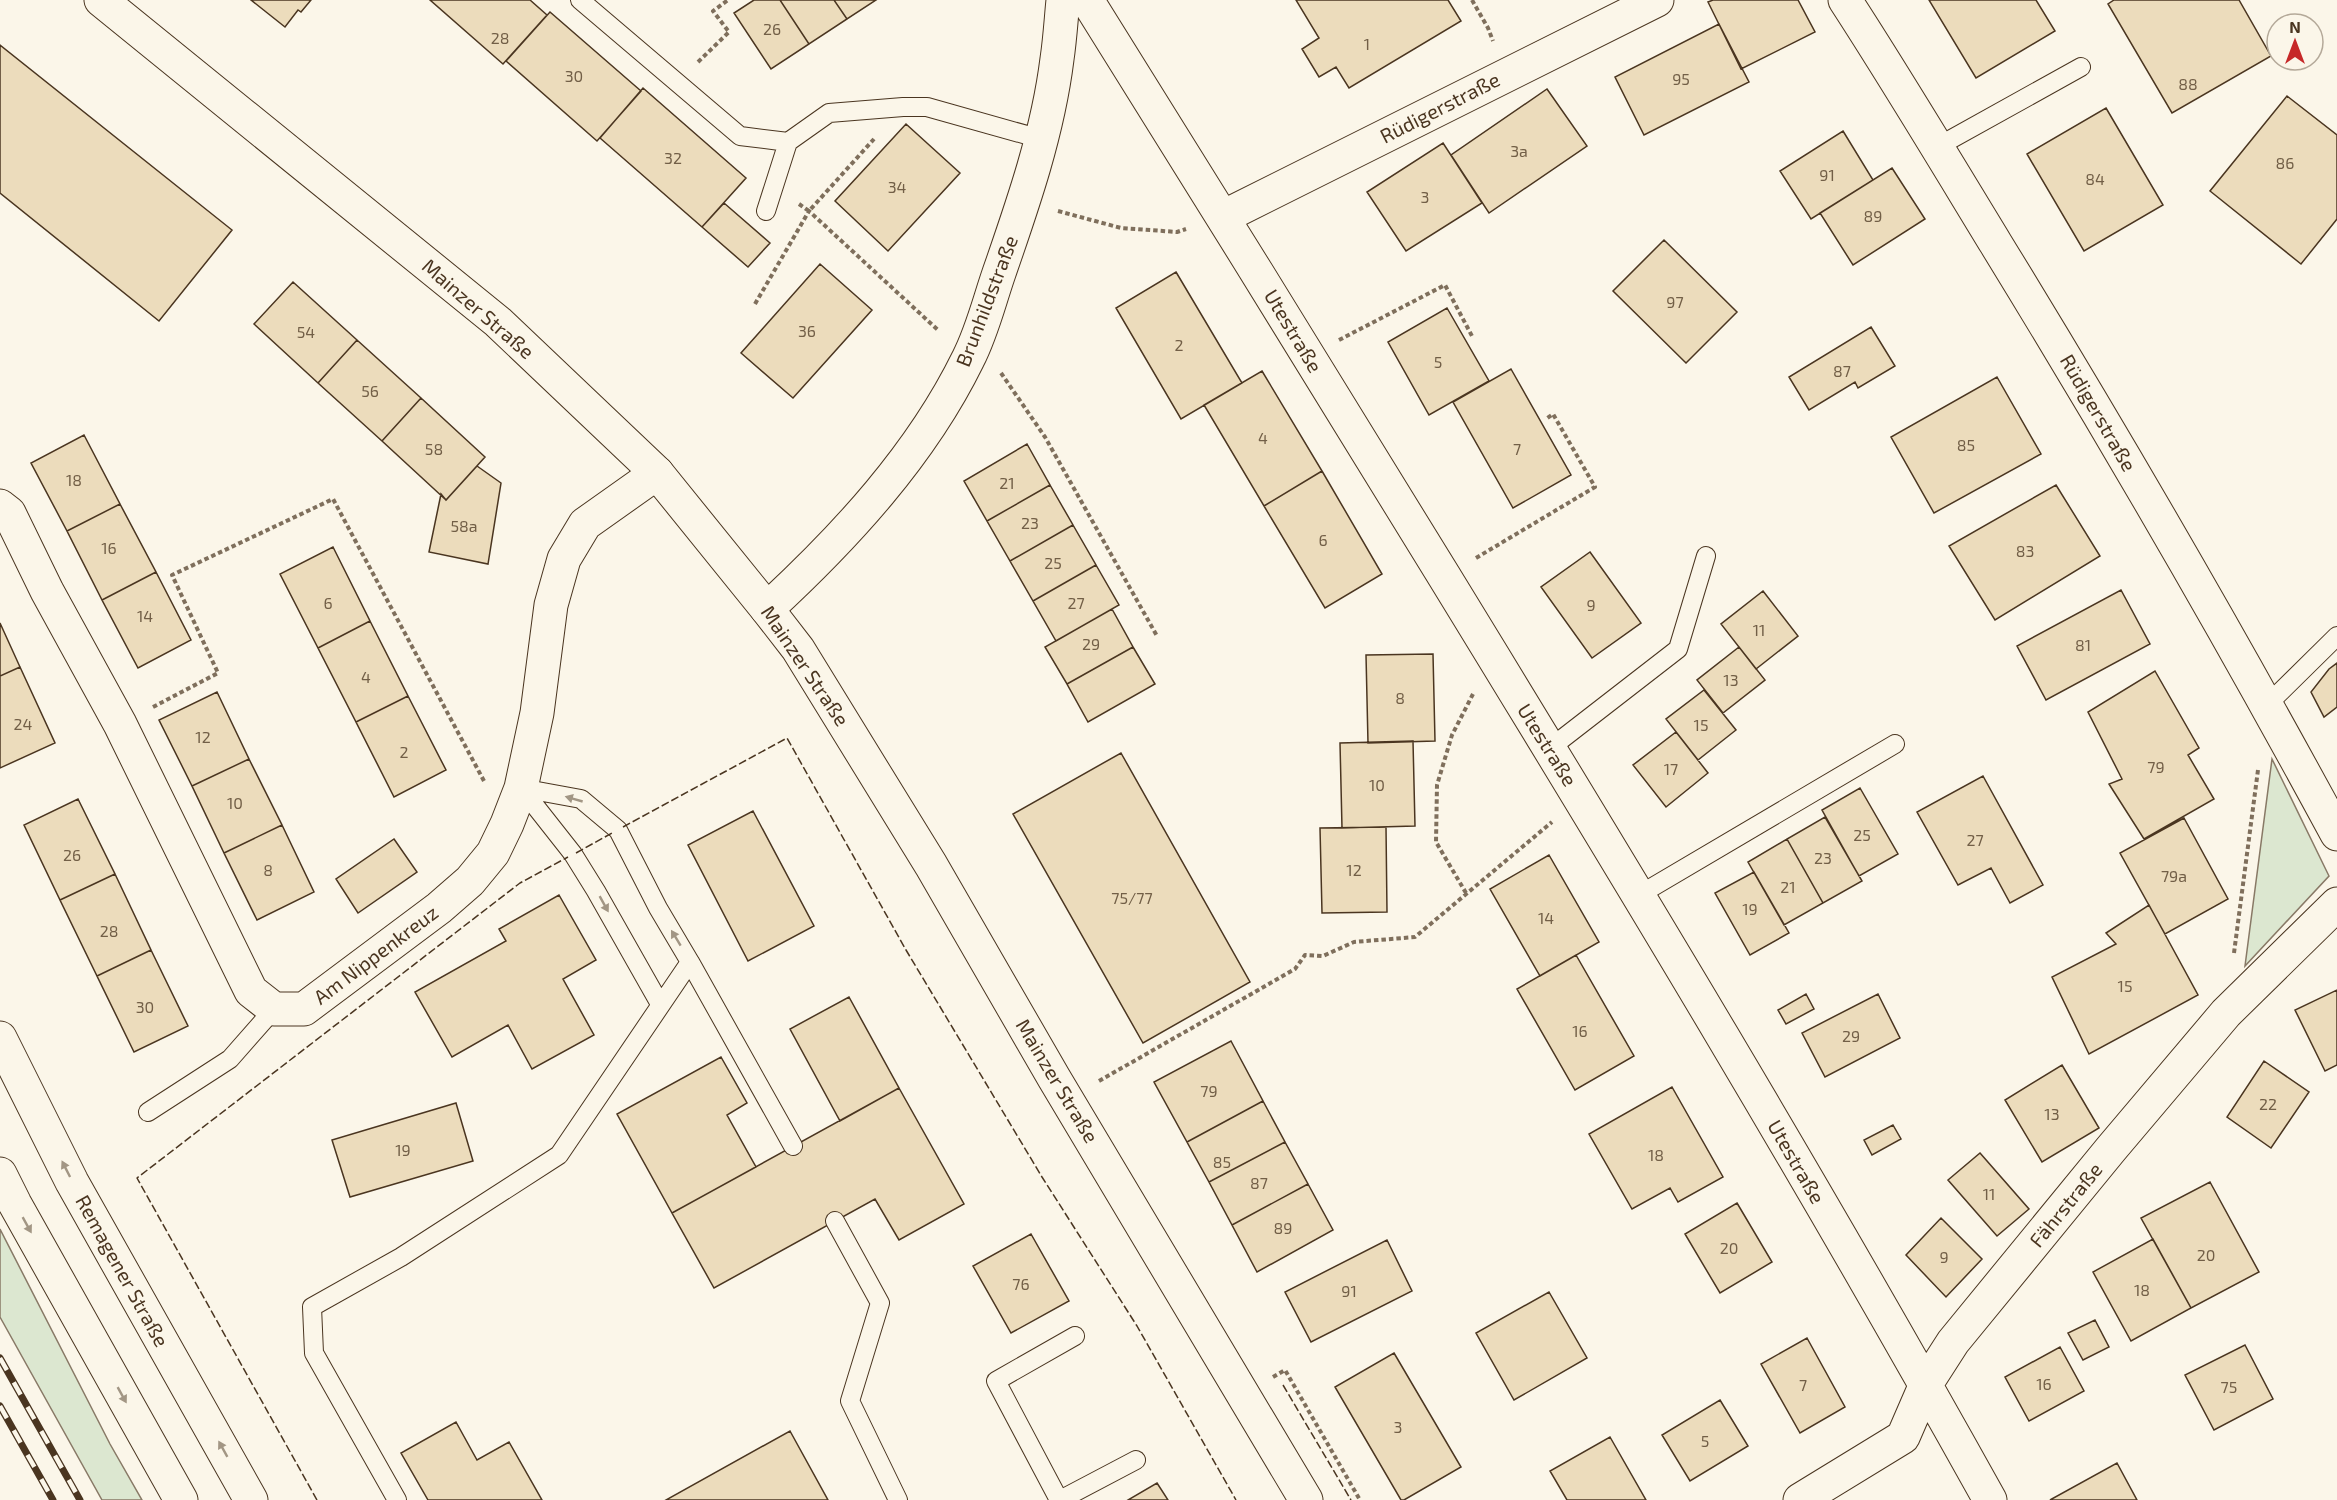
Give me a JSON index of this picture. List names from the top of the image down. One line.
{"streets":{"street":["Rüdigerstraße","Brunhildstraße","Mainzer Straße","Utestraße","Am Nippenkreuz","Fährstraße","Remagener Straße"]},"crossings":[["Rüdigerstraße","Utestraße"],["Brunhildstraße","Mainzer Straße"],["Mainzer Straße","Am Nippenkreuz"],["Utestraße","Fährstraße"]],"house_numbers":["26","28","1","30","95","88","3a","32","86","91","84","34","3","89","97","36","54","2","5","87","56","4","85","58","7","18","21","23","58a","6","16","83","25","6","27","9","14","11","29","81","4","13","8","24","15","12","2","79","17","10","10","25","27","26","23","8","12","79a","21","75/77","19","14","28","15","30","16","29","79","22","13","19","18","85","87","11","89","20","20","9","76","18","91","16","7","75","3","5"],"north":"top"}
